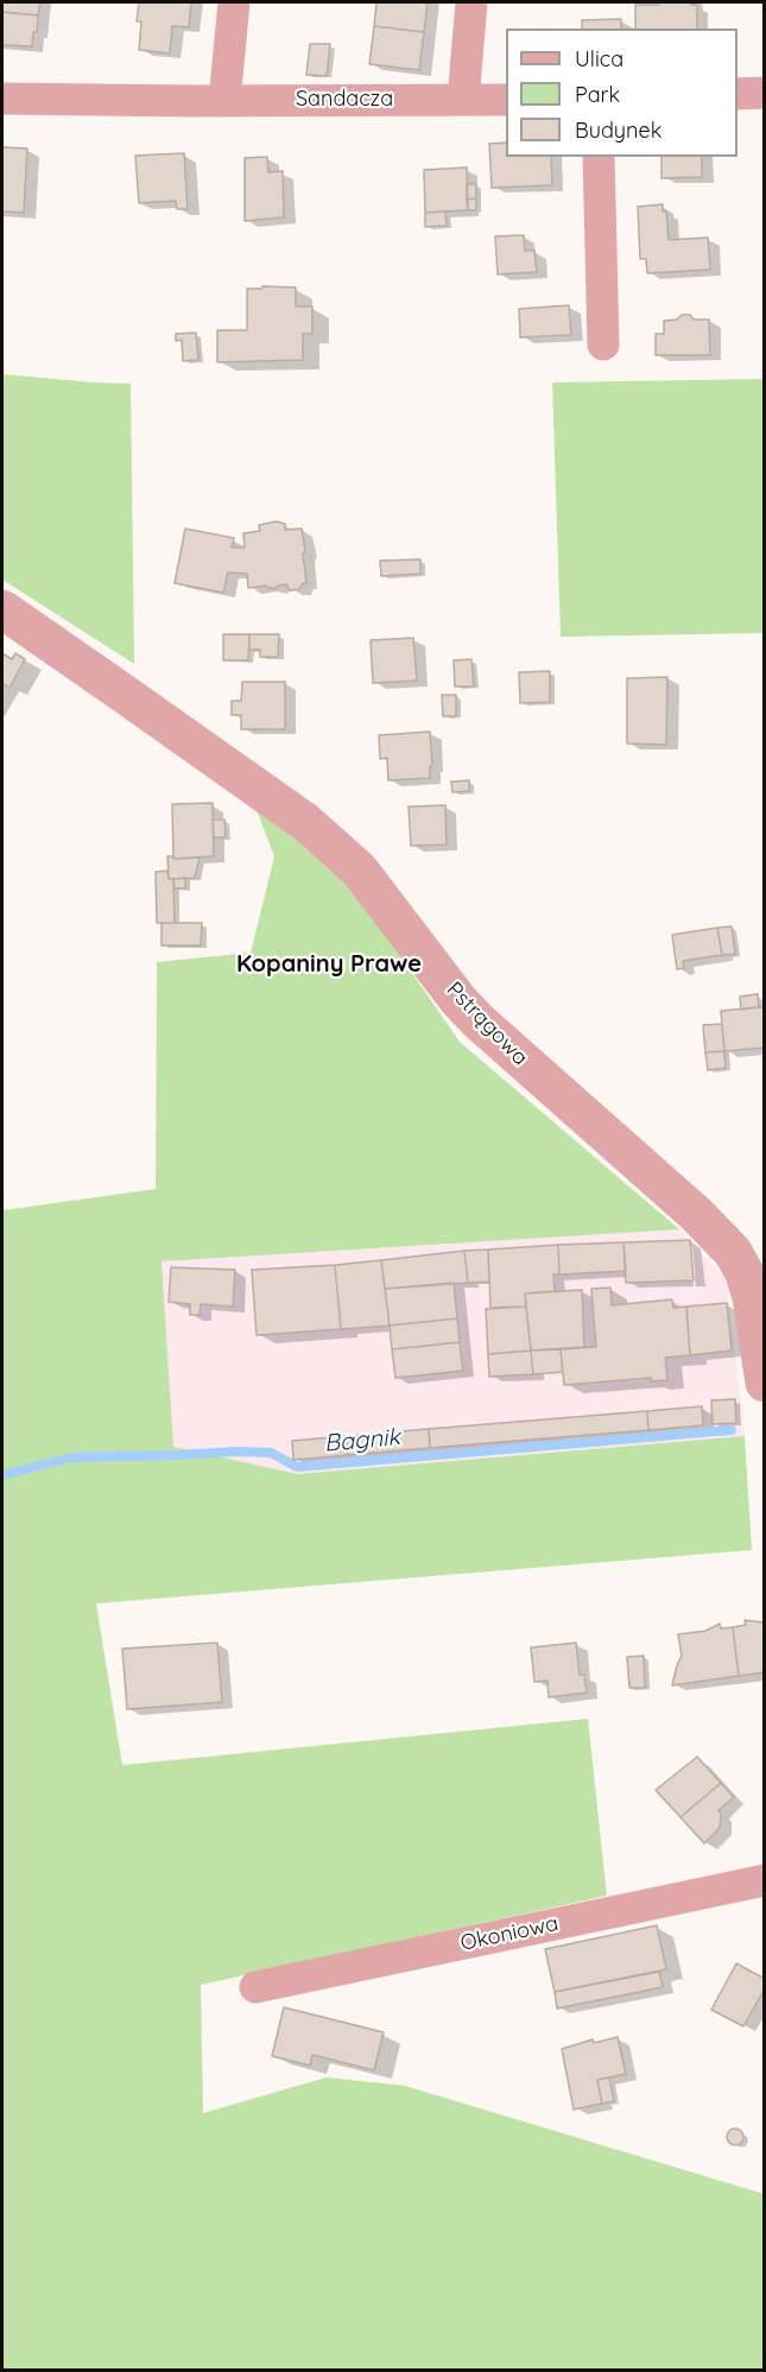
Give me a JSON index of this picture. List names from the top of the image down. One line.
{"streets":{"street":["Sandacza","Pstrągowa","Okoniowa"]},"districts":["Kopaniny Prawe"],"water":["Bagnik"],"legend":["Ulica","Park","Budynek"]}
